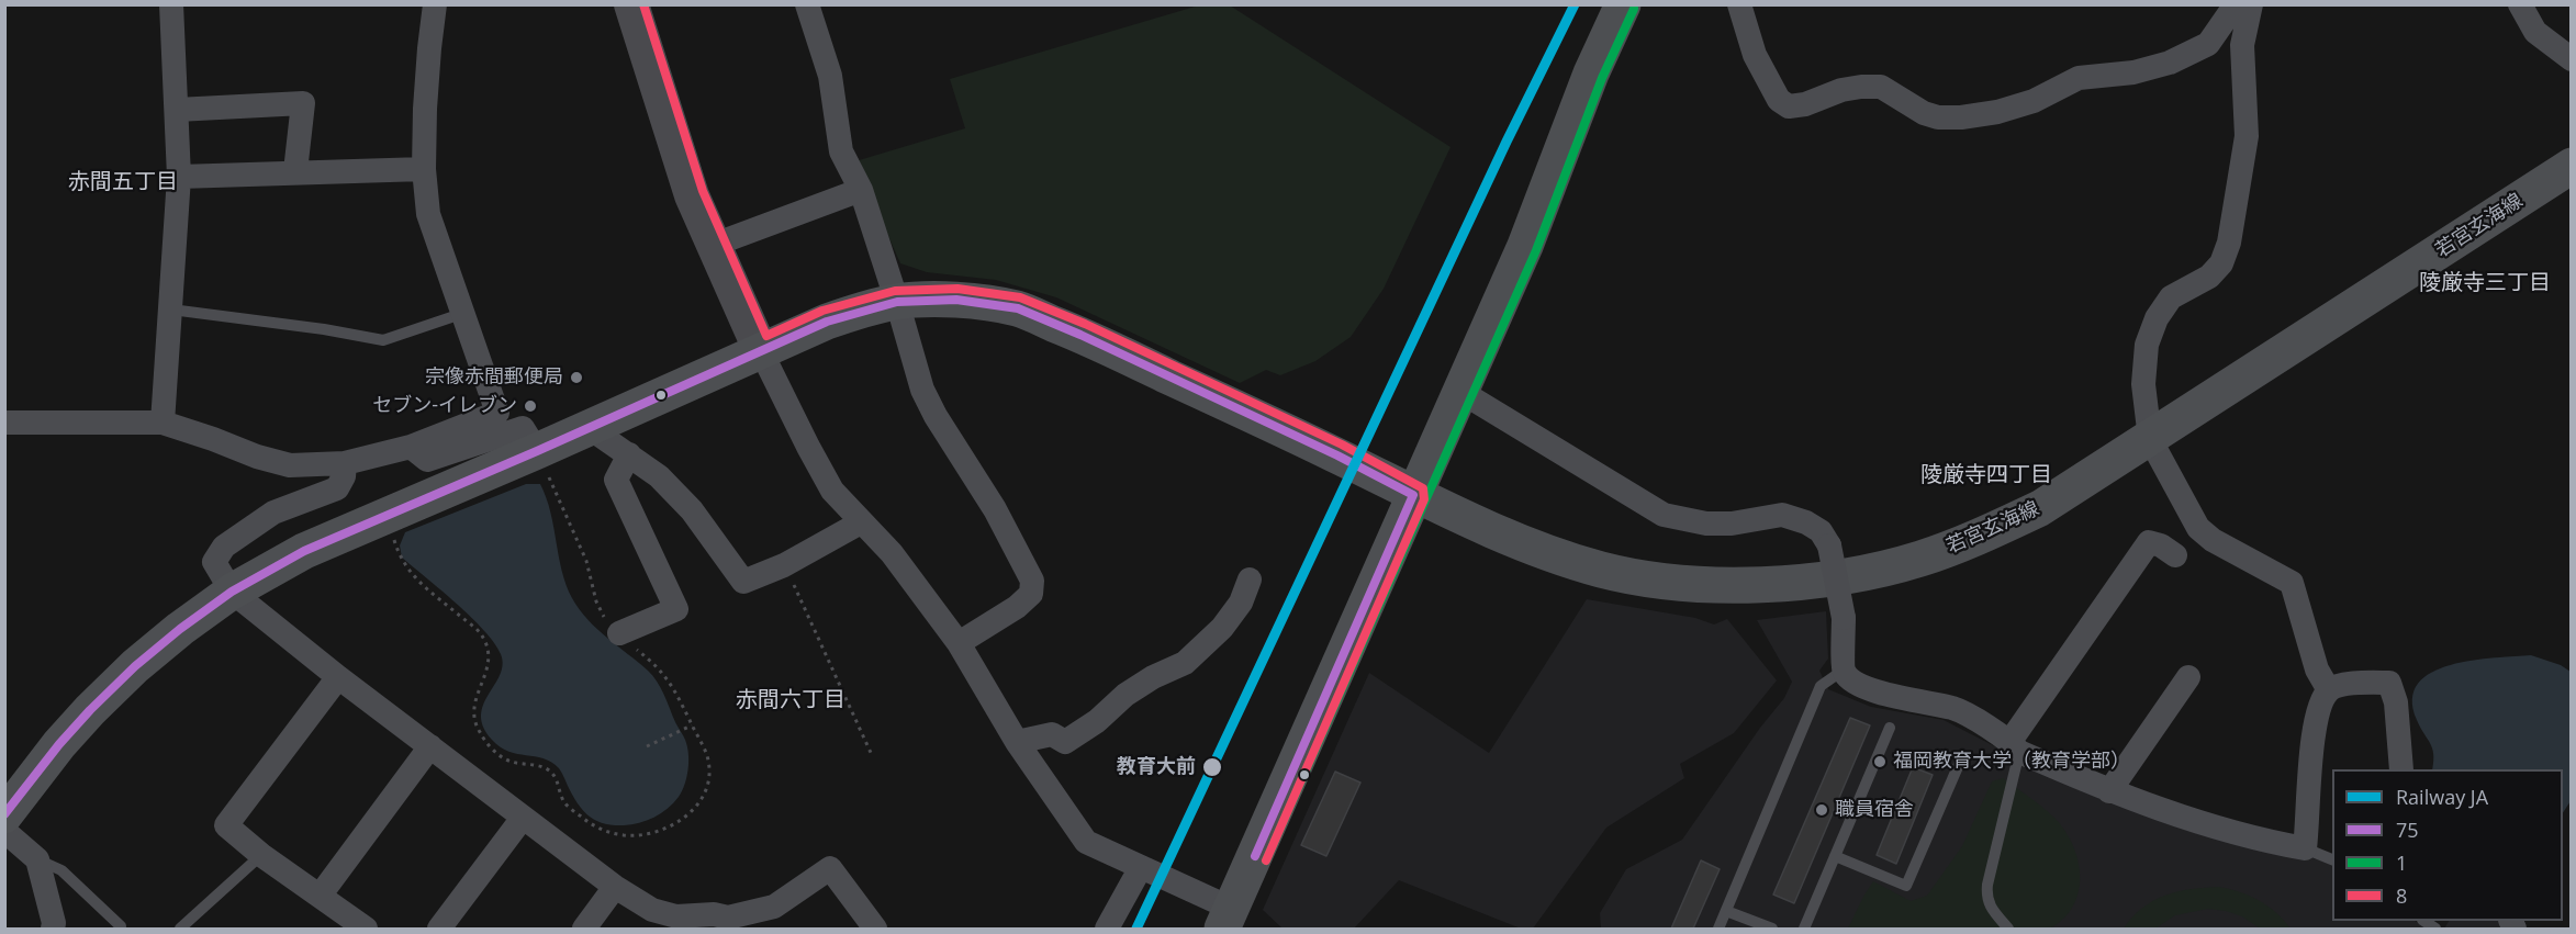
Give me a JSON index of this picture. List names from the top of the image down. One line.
{"streets":{"main road":["若宮玄海線"]},"districts":["赤間五丁目","陵厳寺三丁目","陵厳寺四丁目","赤間六丁目"],"places":["宗像赤間郵便局","セブン-イレブン","福岡教育大学（教育学部）","教育大前","職員宿舎"],"lines":["rail line JA","transit line 8","transit line 1","transit line 75"],"legend":["Railway JA","75","1","8"]}
